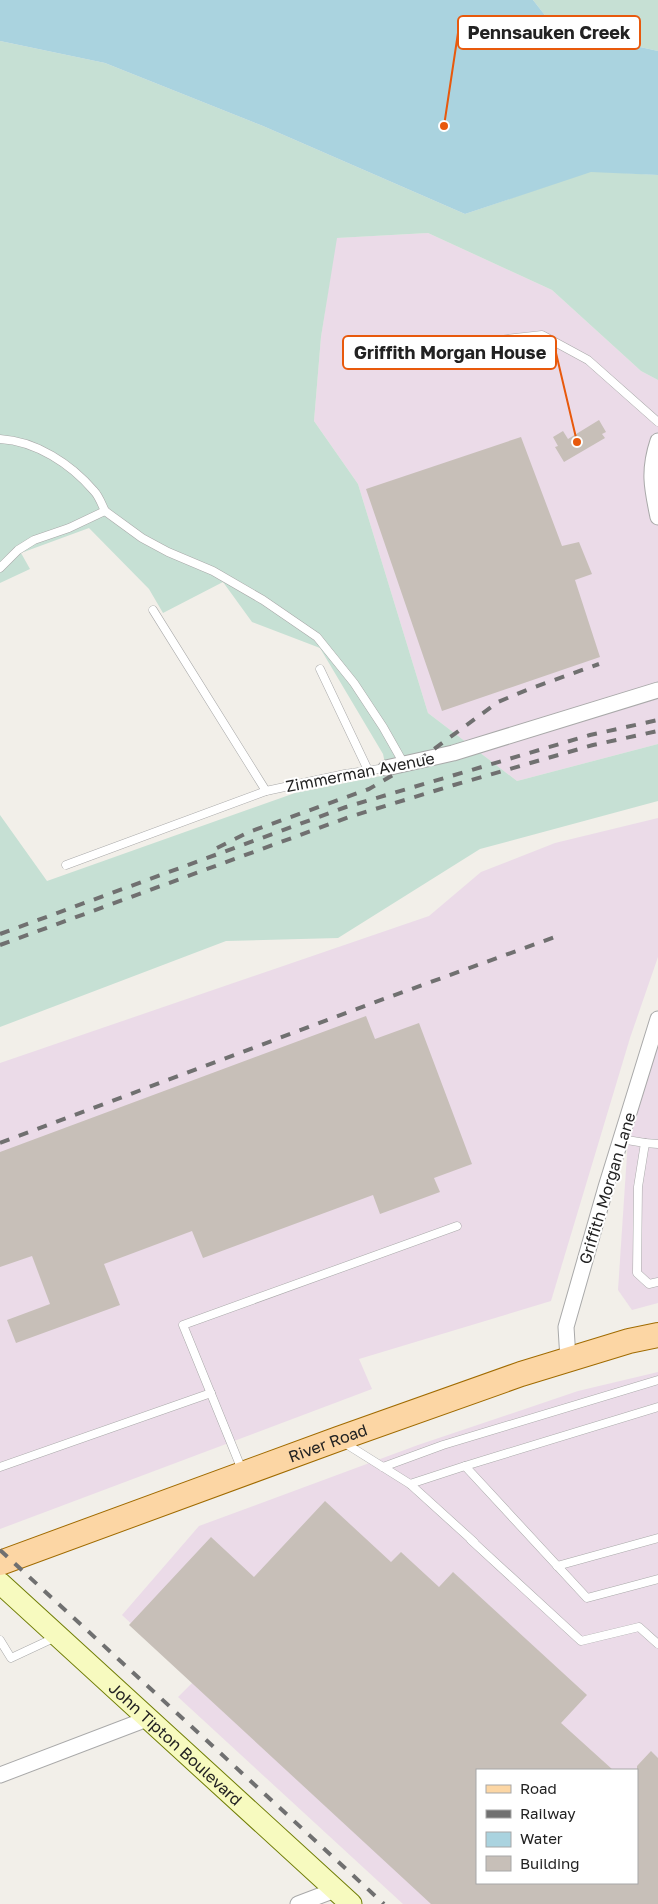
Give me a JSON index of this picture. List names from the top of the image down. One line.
{"streets":{"main road":["River Road"],"street":["Zimmerman Avenue","Griffith Morgan Lane","John Tipton Boulevard"]},"crossings":[["Griffith Morgan Lane","River Road"]],"places":["Pennsauken Creek","Griffith Morgan House"],"legend":["Road","Railway","Water","Building"]}
